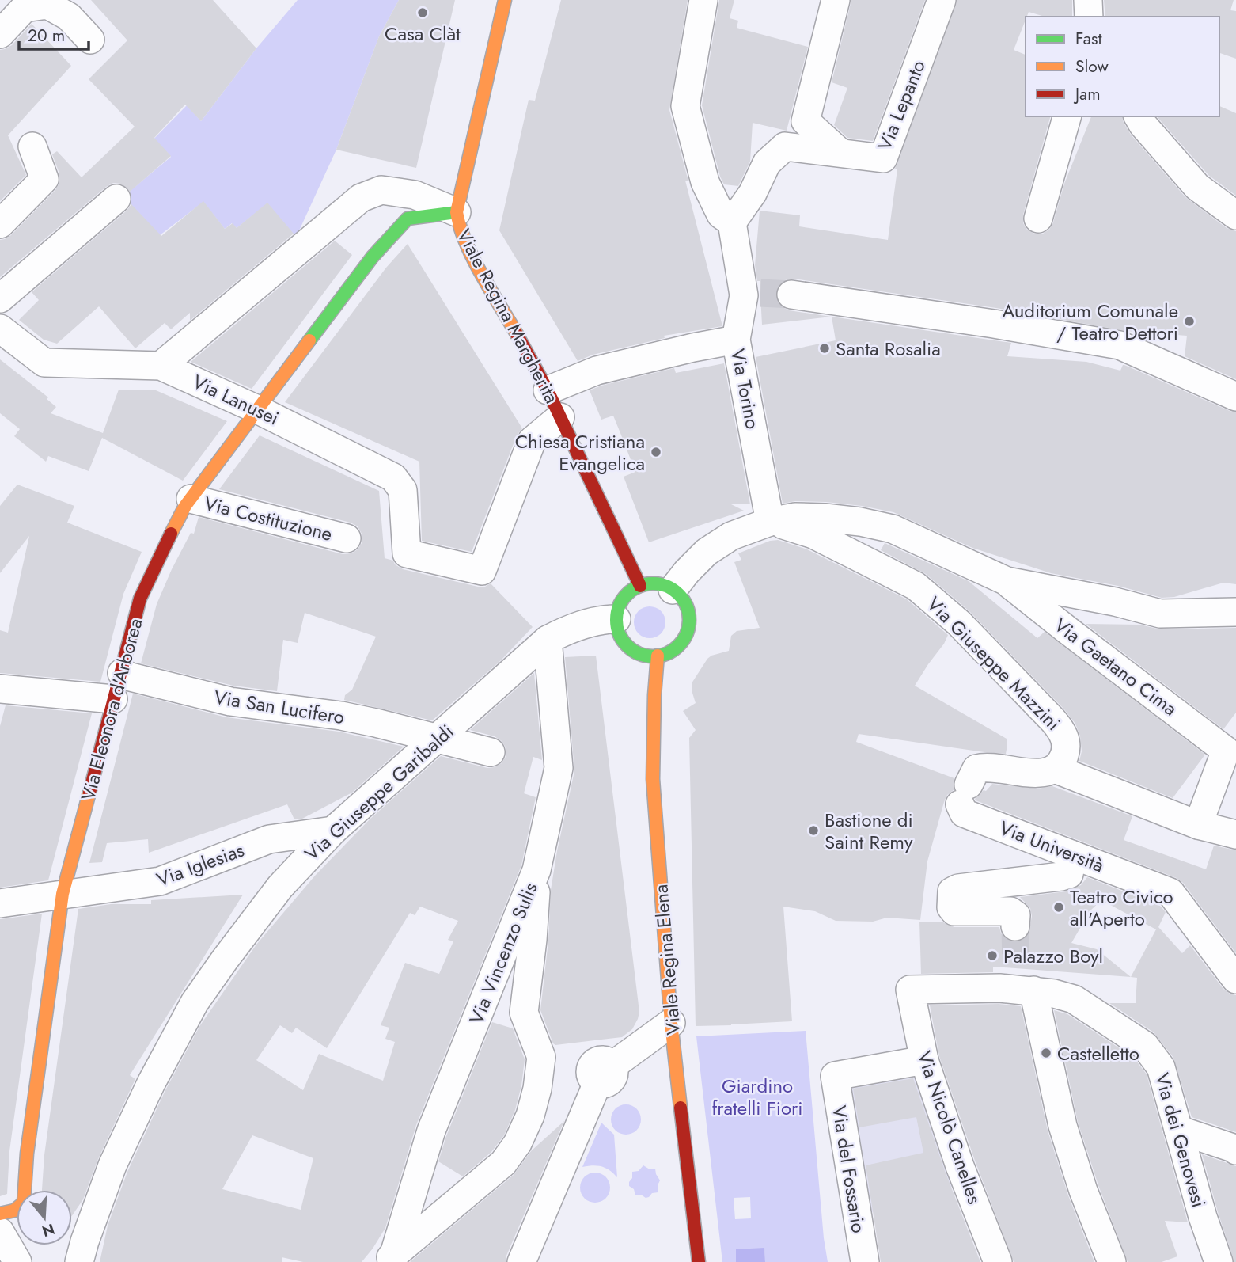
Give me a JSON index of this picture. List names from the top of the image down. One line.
{"streets":{"street":["Via Lepanto","Viale Regina Margherita","Via Torino","Via Lanusei","Via Costituzione","Via Giuseppe Mazzini","Via Gaetano Cima","Via San Lucifero","Via Eleonora d'Arborea","Via Giuseppe Garibaldi","Via Università","Via Iglesias","Via Vincenzo Sulis","Viale Regina Elena","Via Nicolò Canelles","Via dei Genovesi","Via del Fossario"]},"crossings":[["Via Lepanto","Via Torino"],["Viale Regina Margherita","Via Lanusei"],["Viale Regina Margherita","Via Eleonora d'Arborea"],["Viale Regina Margherita","Via Giuseppe Garibaldi"],["Viale Regina Margherita","Viale Regina Elena"],["Via Torino","Via Giuseppe Mazzini"],["Via Lanusei","Via Eleonora d'Arborea"],["Via Costituzione","Via Eleonora d'Arborea"],["Via Giuseppe Mazzini","Via Università"],["Via San Lucifero","Via Eleonora d'Arborea"],["Via San Lucifero","Via Giuseppe Garibaldi"],["Via Eleonora d'Arborea","Via Iglesias"],["Via Giuseppe Garibaldi","Via Iglesias"],["Via Giuseppe Garibaldi","Via Vincenzo Sulis"],["Via Giuseppe Garibaldi","Viale Regina Elena"],["Via Nicolò Canelles","Via dei Genovesi"],["Via Nicolò Canelles","Via del Fossario"]],"parks":["Giardino fratelli Fiori"],"places":["Casa Clàt","Auditorium Comunale / Teatro Dettori","Santa Rosalia","Chiesa Cristiana Evangelica","Bastione di Saint Remy","Teatro Civico all'Aperto","Palazzo Boyl","Castelletto"],"legend":["Fast","Slow","Jam"],"scale_bar":"20 m","north":"bottom"}
